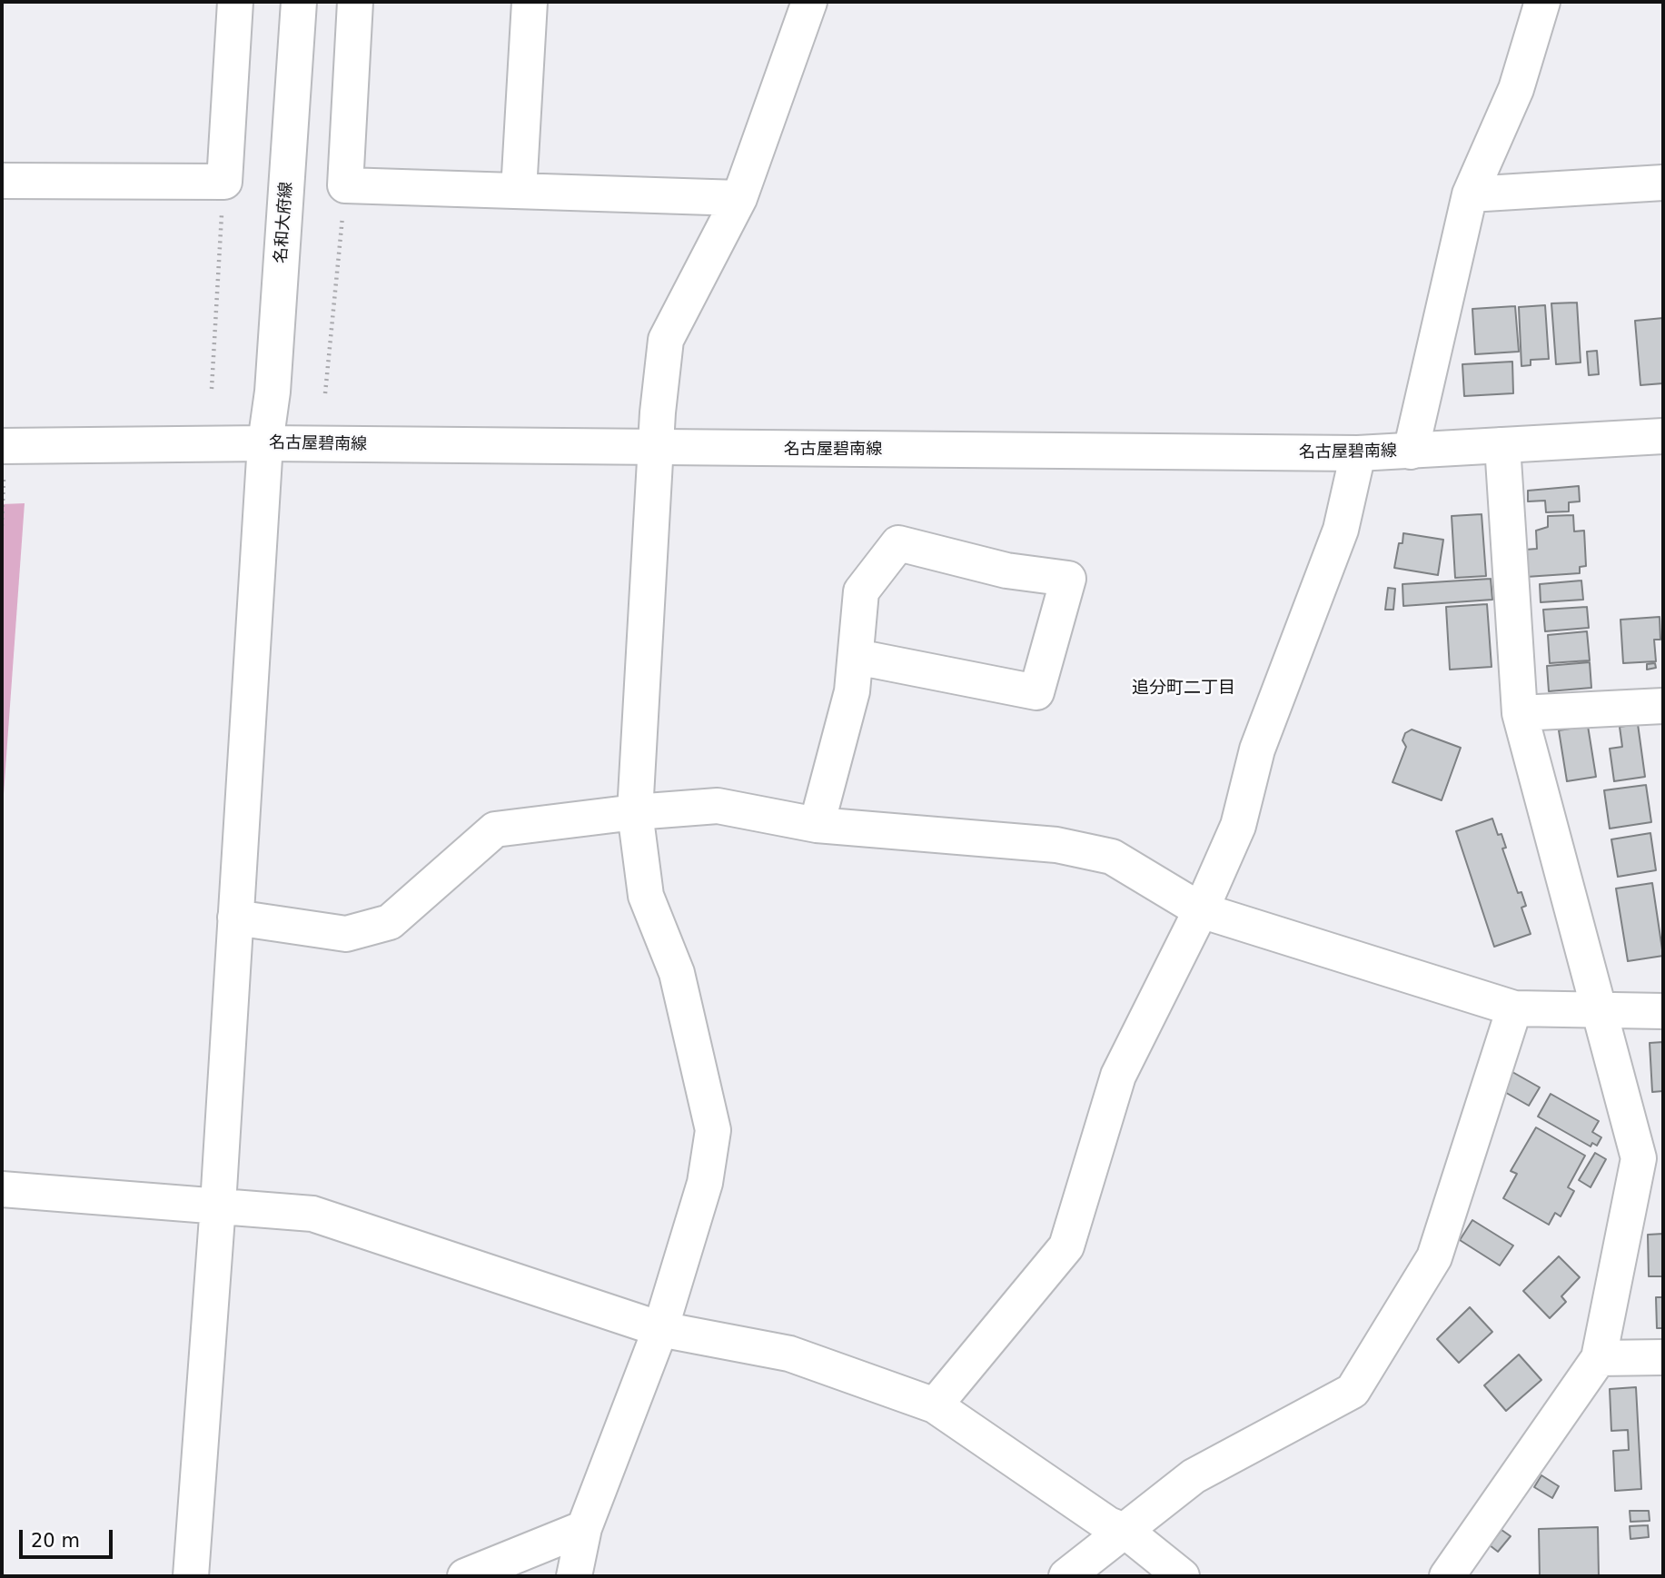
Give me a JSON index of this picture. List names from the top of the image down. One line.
{"streets":{"street":["名和大府線","名古屋碧南線"]},"crossings":[["名和大府線","名古屋碧南線"]],"districts":["追分町二丁目"],"scale_bar":"20 m"}
